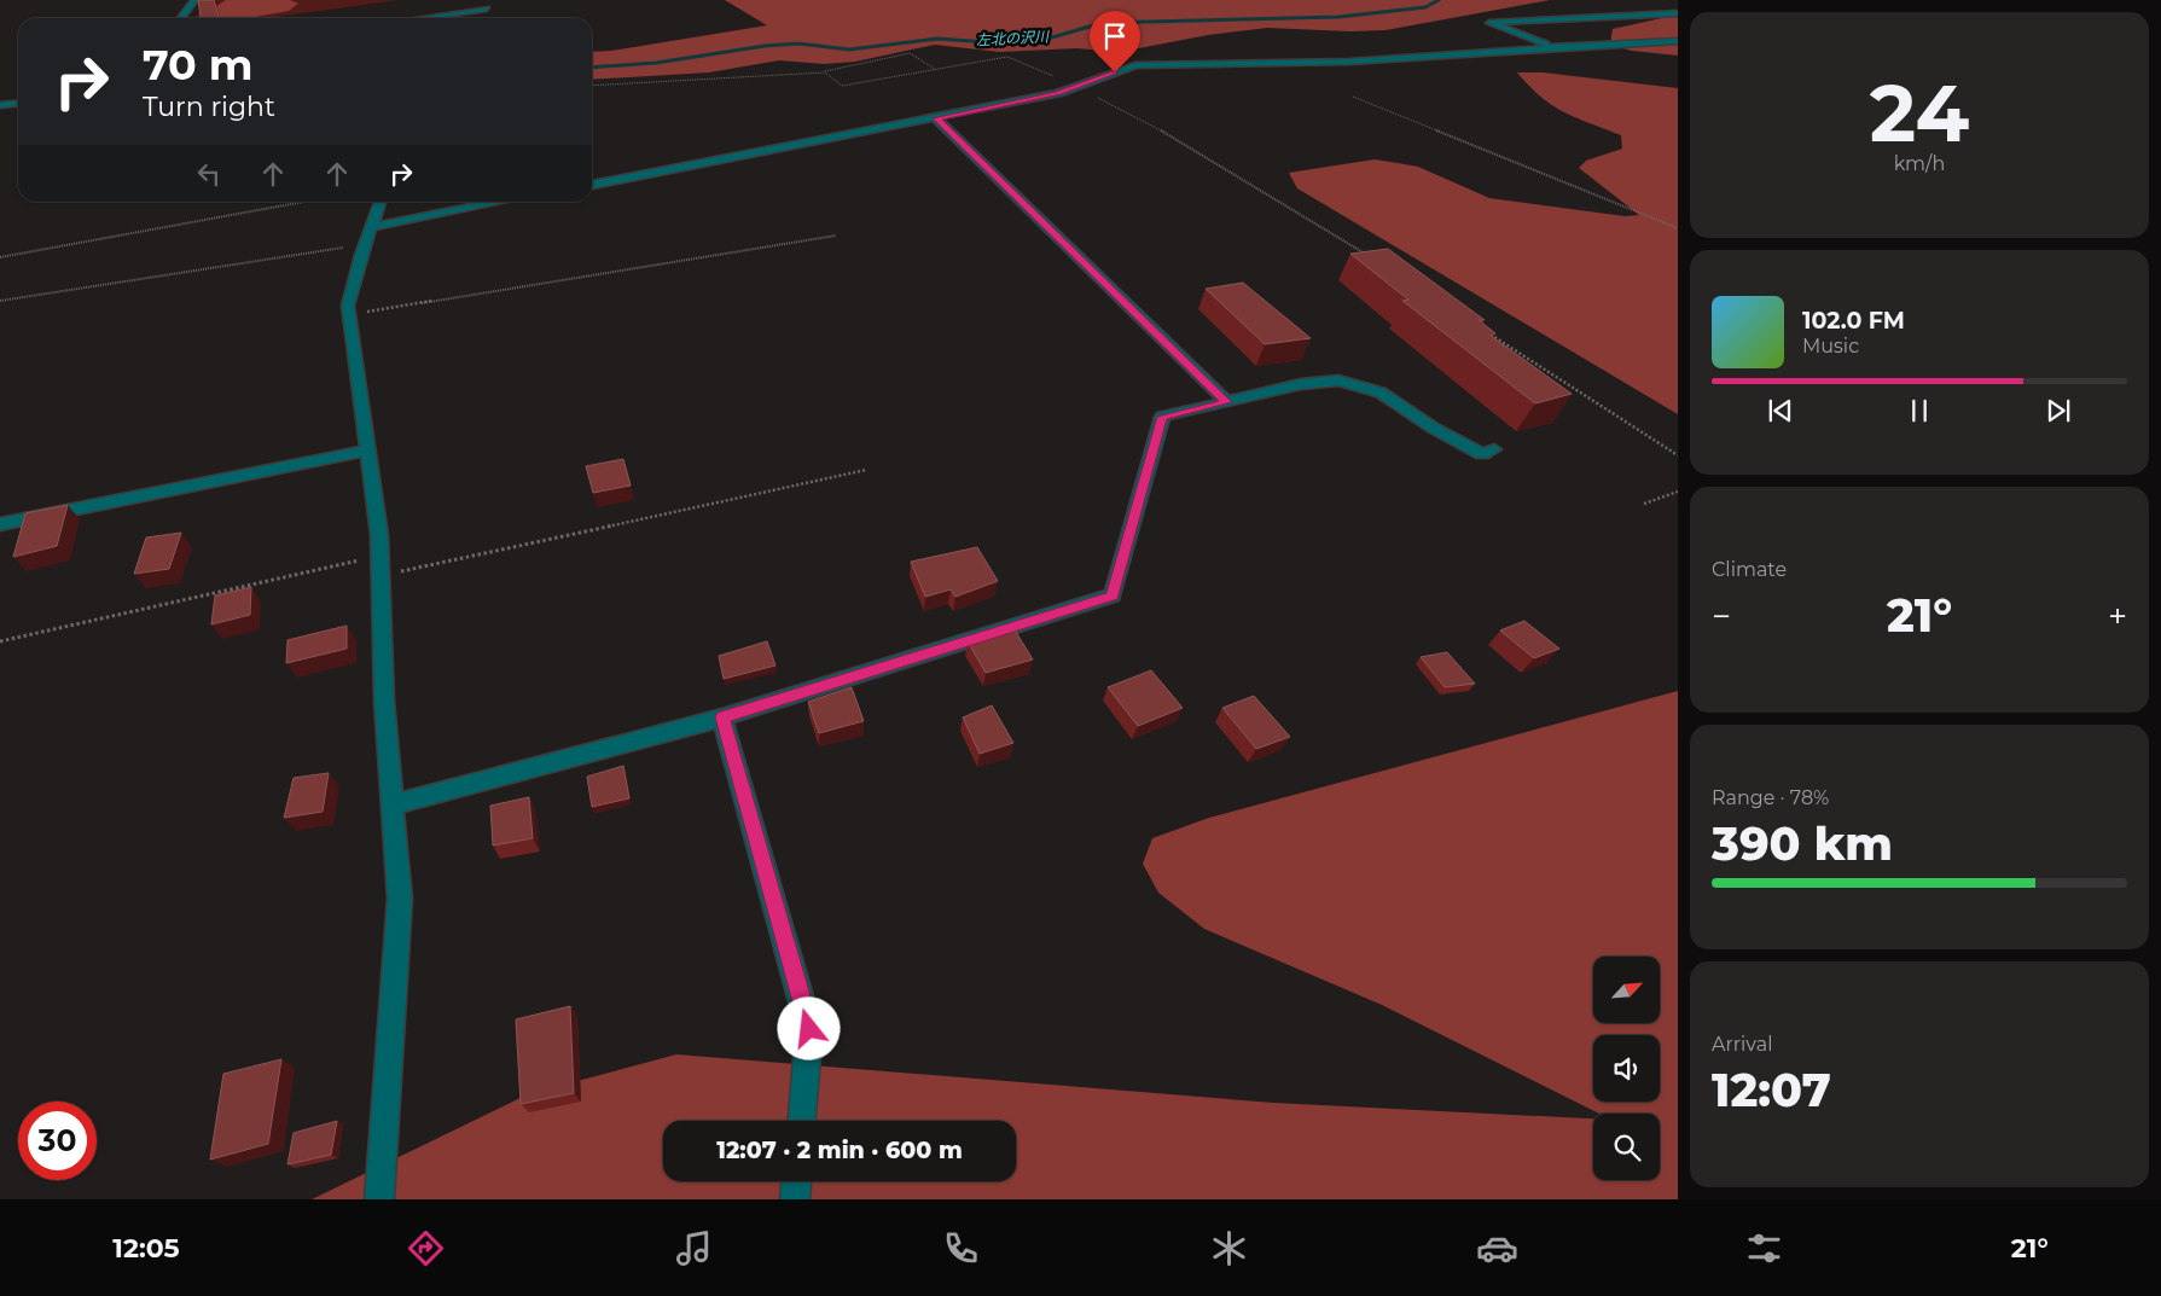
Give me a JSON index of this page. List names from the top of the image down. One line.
{"water":["左北の沢川"],"north":"top right","page":{"tile":[["24","km/h"],"Climate",["Range · 78%","390 km"],["Arrival","12:07"]],"turn":["70 m","Turn right"],"song":["102.0 FM","Music"],"heat":["−","21°","+"],"limit":"30","trip":"12:07 · 2 min · 600 m","tabs":["12:05","21°"]}}
